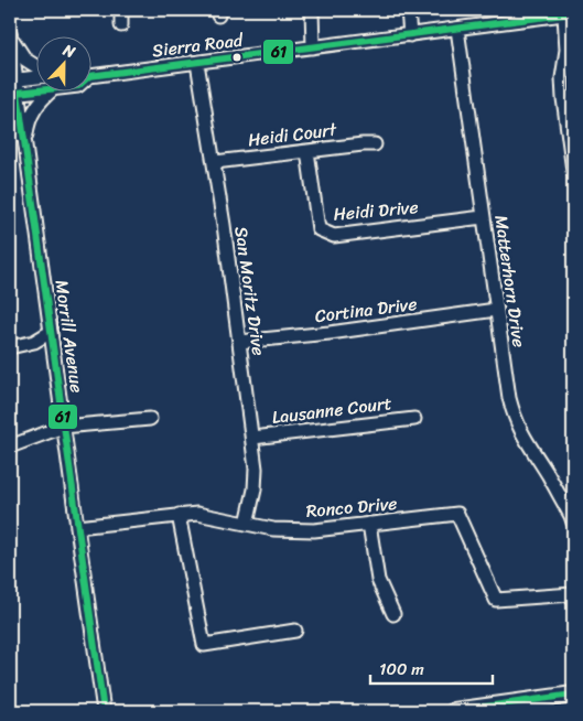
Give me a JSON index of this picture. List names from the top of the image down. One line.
{"streets":{"street":["Sierra Road","Heidi Court","Heidi Drive","Matterhorn Drive","San Moritz Drive","Cortina Drive","Morrill Avenue","Lausanne Court","Ronco Drive"]},"crossings":[["Sierra Road","Matterhorn Drive"],["Sierra Road","San Moritz Drive"],["Sierra Road","Morrill Avenue"],["Heidi Court","Heidi Drive"],["Heidi Court","San Moritz Drive"],["Heidi Drive","Matterhorn Drive"],["Matterhorn Drive","Cortina Drive"],["San Moritz Drive","Cortina Drive"],["San Moritz Drive","Lausanne Court"],["San Moritz Drive","Ronco Drive"],["Morrill Avenue","Ronco Drive"]],"lines":["transit line 61"],"scale_bar":"100 m","north":"top"}
